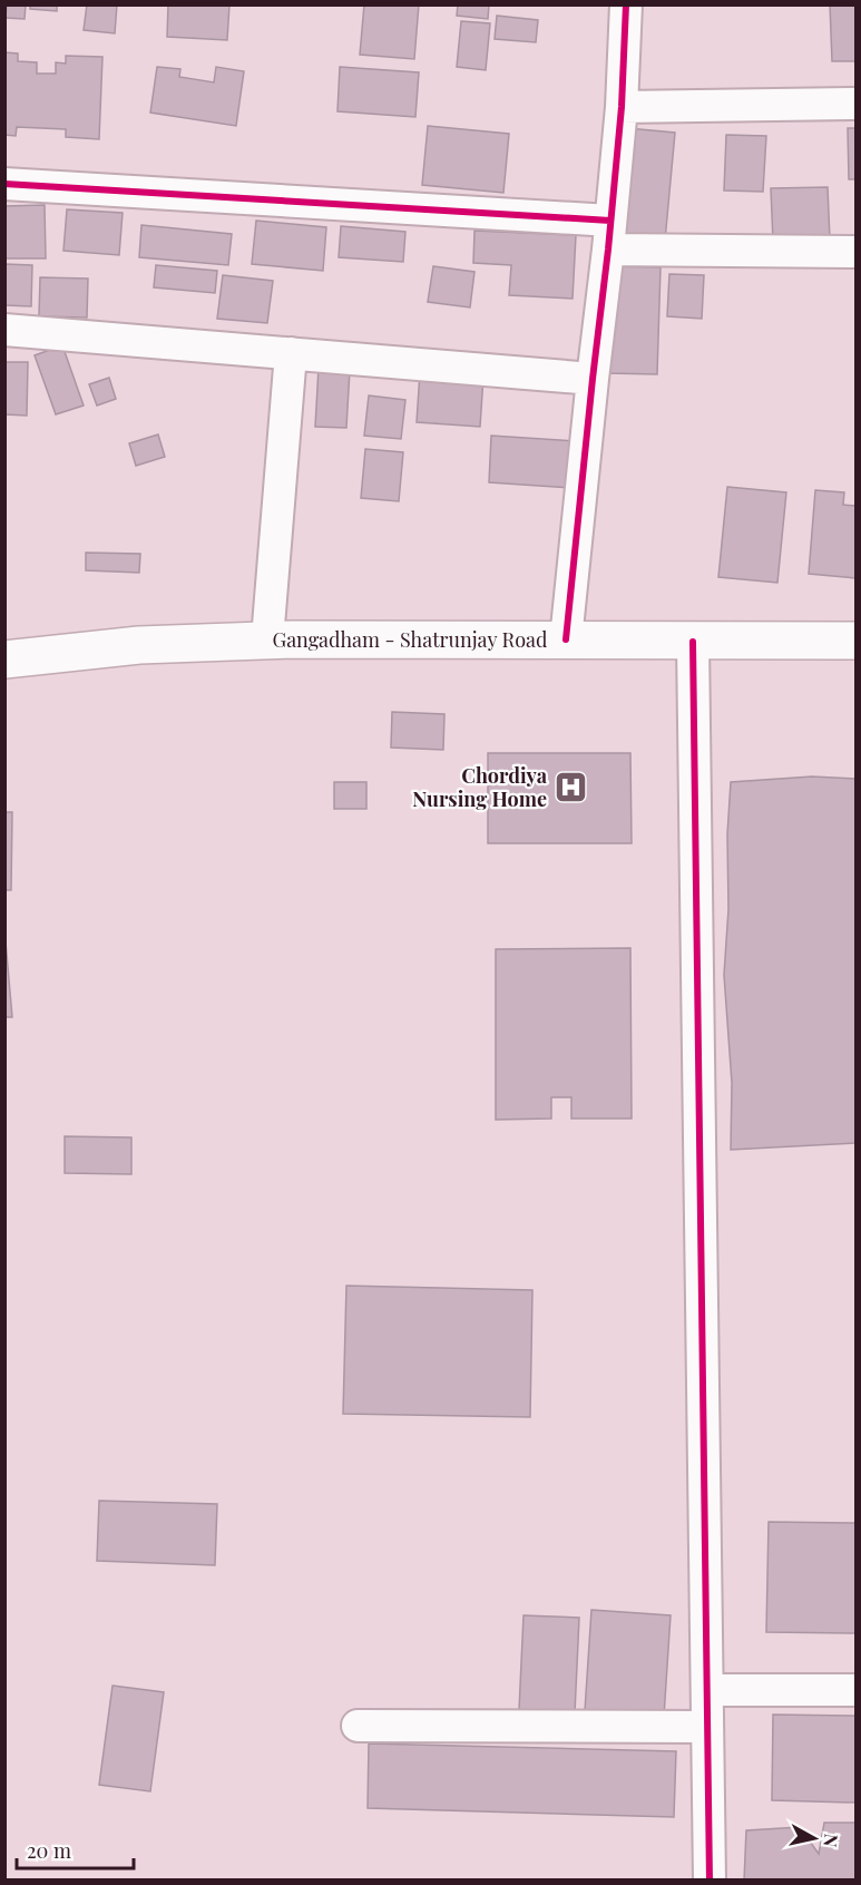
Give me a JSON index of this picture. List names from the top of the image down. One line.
{"streets":{"main road":["Gangadham - Shatrunjay Road"]},"places":{"hospital":["Chordiya Nursing Home"]},"scale_bar":"20 m","north":"right"}
